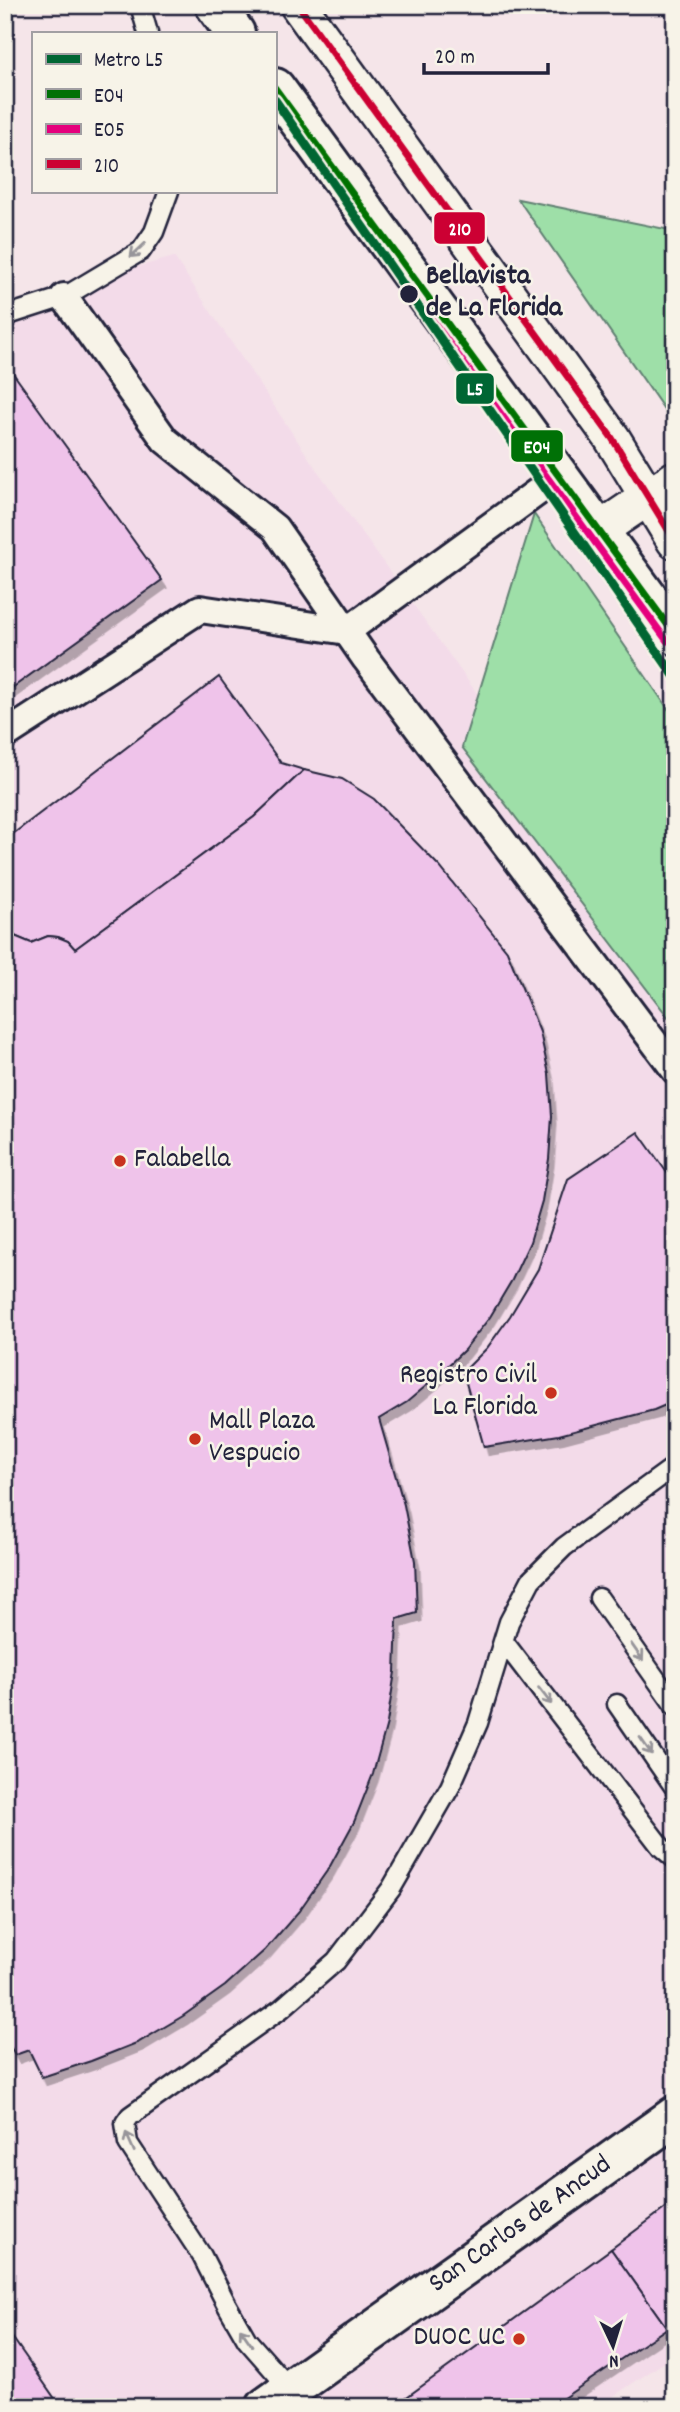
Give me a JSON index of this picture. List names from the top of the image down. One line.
{"streets":{"main road":["San Carlos de Ancud"]},"places":["Bellavista de La Florida","Falabella","Registro Civil La Florida","Mall Plaza Vespucio","DUOC UC"],"lines":["transit line 210","transit line E04","metro line L5","transit line E05"],"legend":["Metro L5","E04","E05","210"],"scale_bar":"20 m","north":"bottom"}
